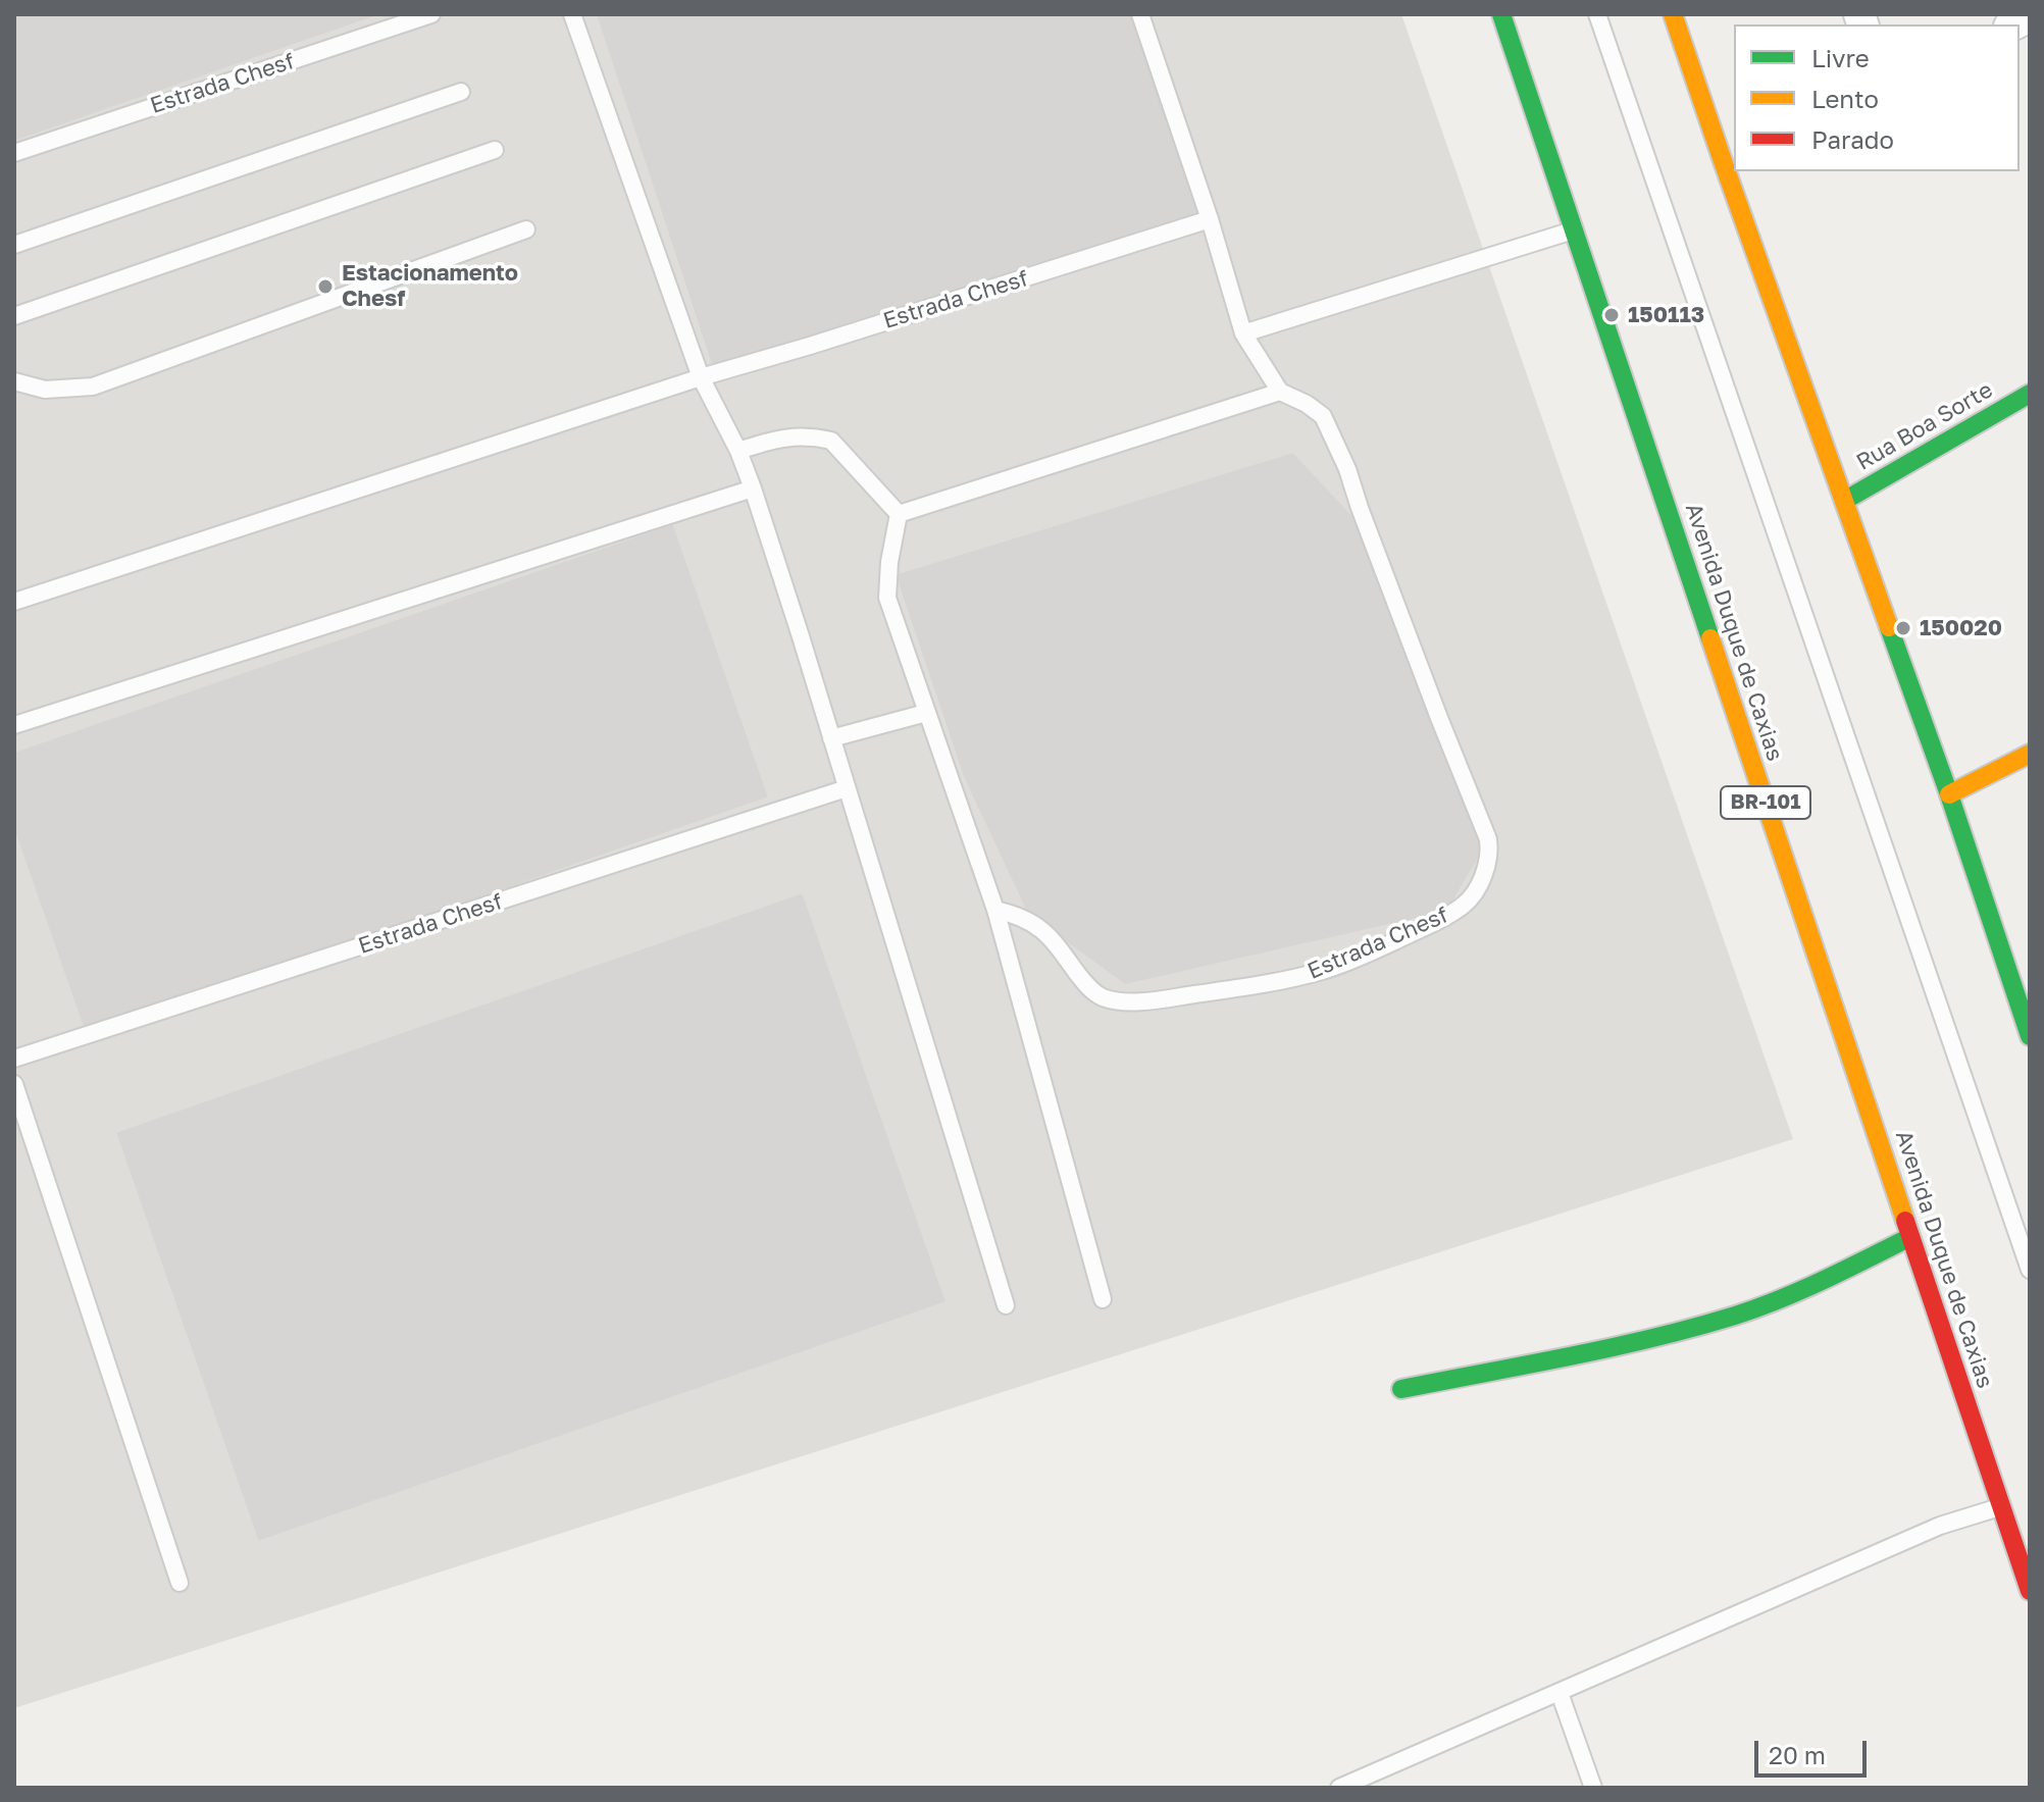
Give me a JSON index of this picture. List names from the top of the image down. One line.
{"streets":{"main road":["Rua Boa Sorte","Avenida Duque de Caxias","BR-101"],"lane":["Estrada Chesf"]},"places":["Estacionamento Chesf","150113","150020"],"legend":["Livre","Lento","Parado"],"scale_bar":"20 m"}
